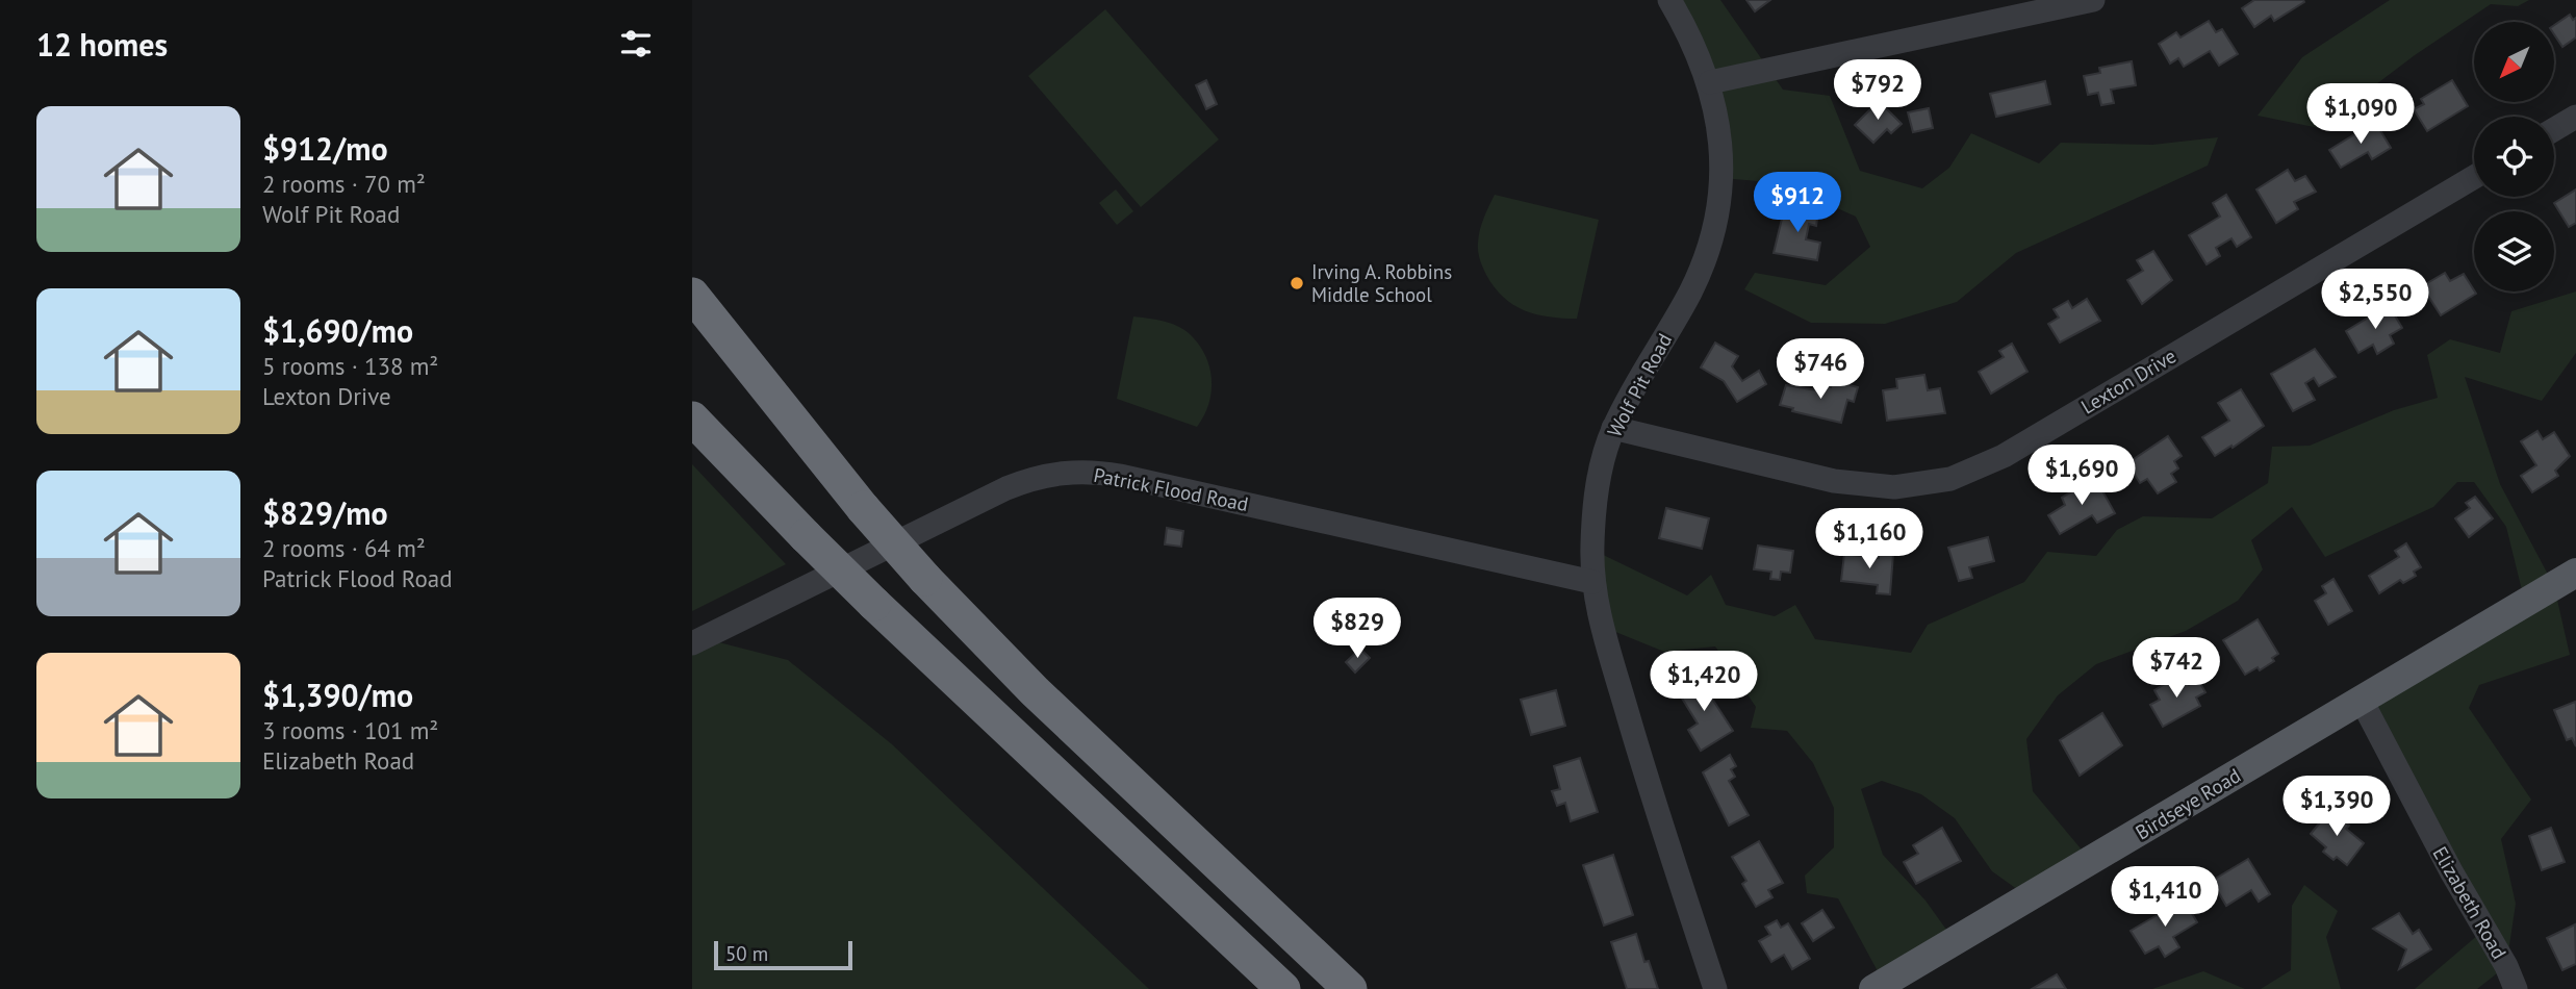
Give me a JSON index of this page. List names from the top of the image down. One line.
{"streets":{"main road":["Birdseye Road"],"street":["Lexton Drive","Wolf Pit Road","Patrick Flood Road","Elizabeth Road"]},"crossings":[["Lexton Drive","Wolf Pit Road"],["Wolf Pit Road","Patrick Flood Road"],["Birdseye Road","Elizabeth Road"]],"places":["Irving A. Robbins Middle School"],"scale_bar":"50 m","north":"bottom left","page":{"heading":"12 homes","price":["$792","$1,090","$912","$2,550","$746","$1,690","$1,160","$829","$742","$1,420","$1,390","$1,410"],"list":[{"name":"$912/mo","note":"2 rooms · 70 m² · Wolf Pit Road"},{"name":"$1,690/mo","note":"5 rooms · 138 m² · Lexton Drive"},{"name":"$829/mo","note":"2 rooms · 64 m² · Patrick Flood Road"},{"name":"$1,390/mo","note":"3 rooms · 101 m² · Elizabeth Road"}],"scale":"50 m"}}
